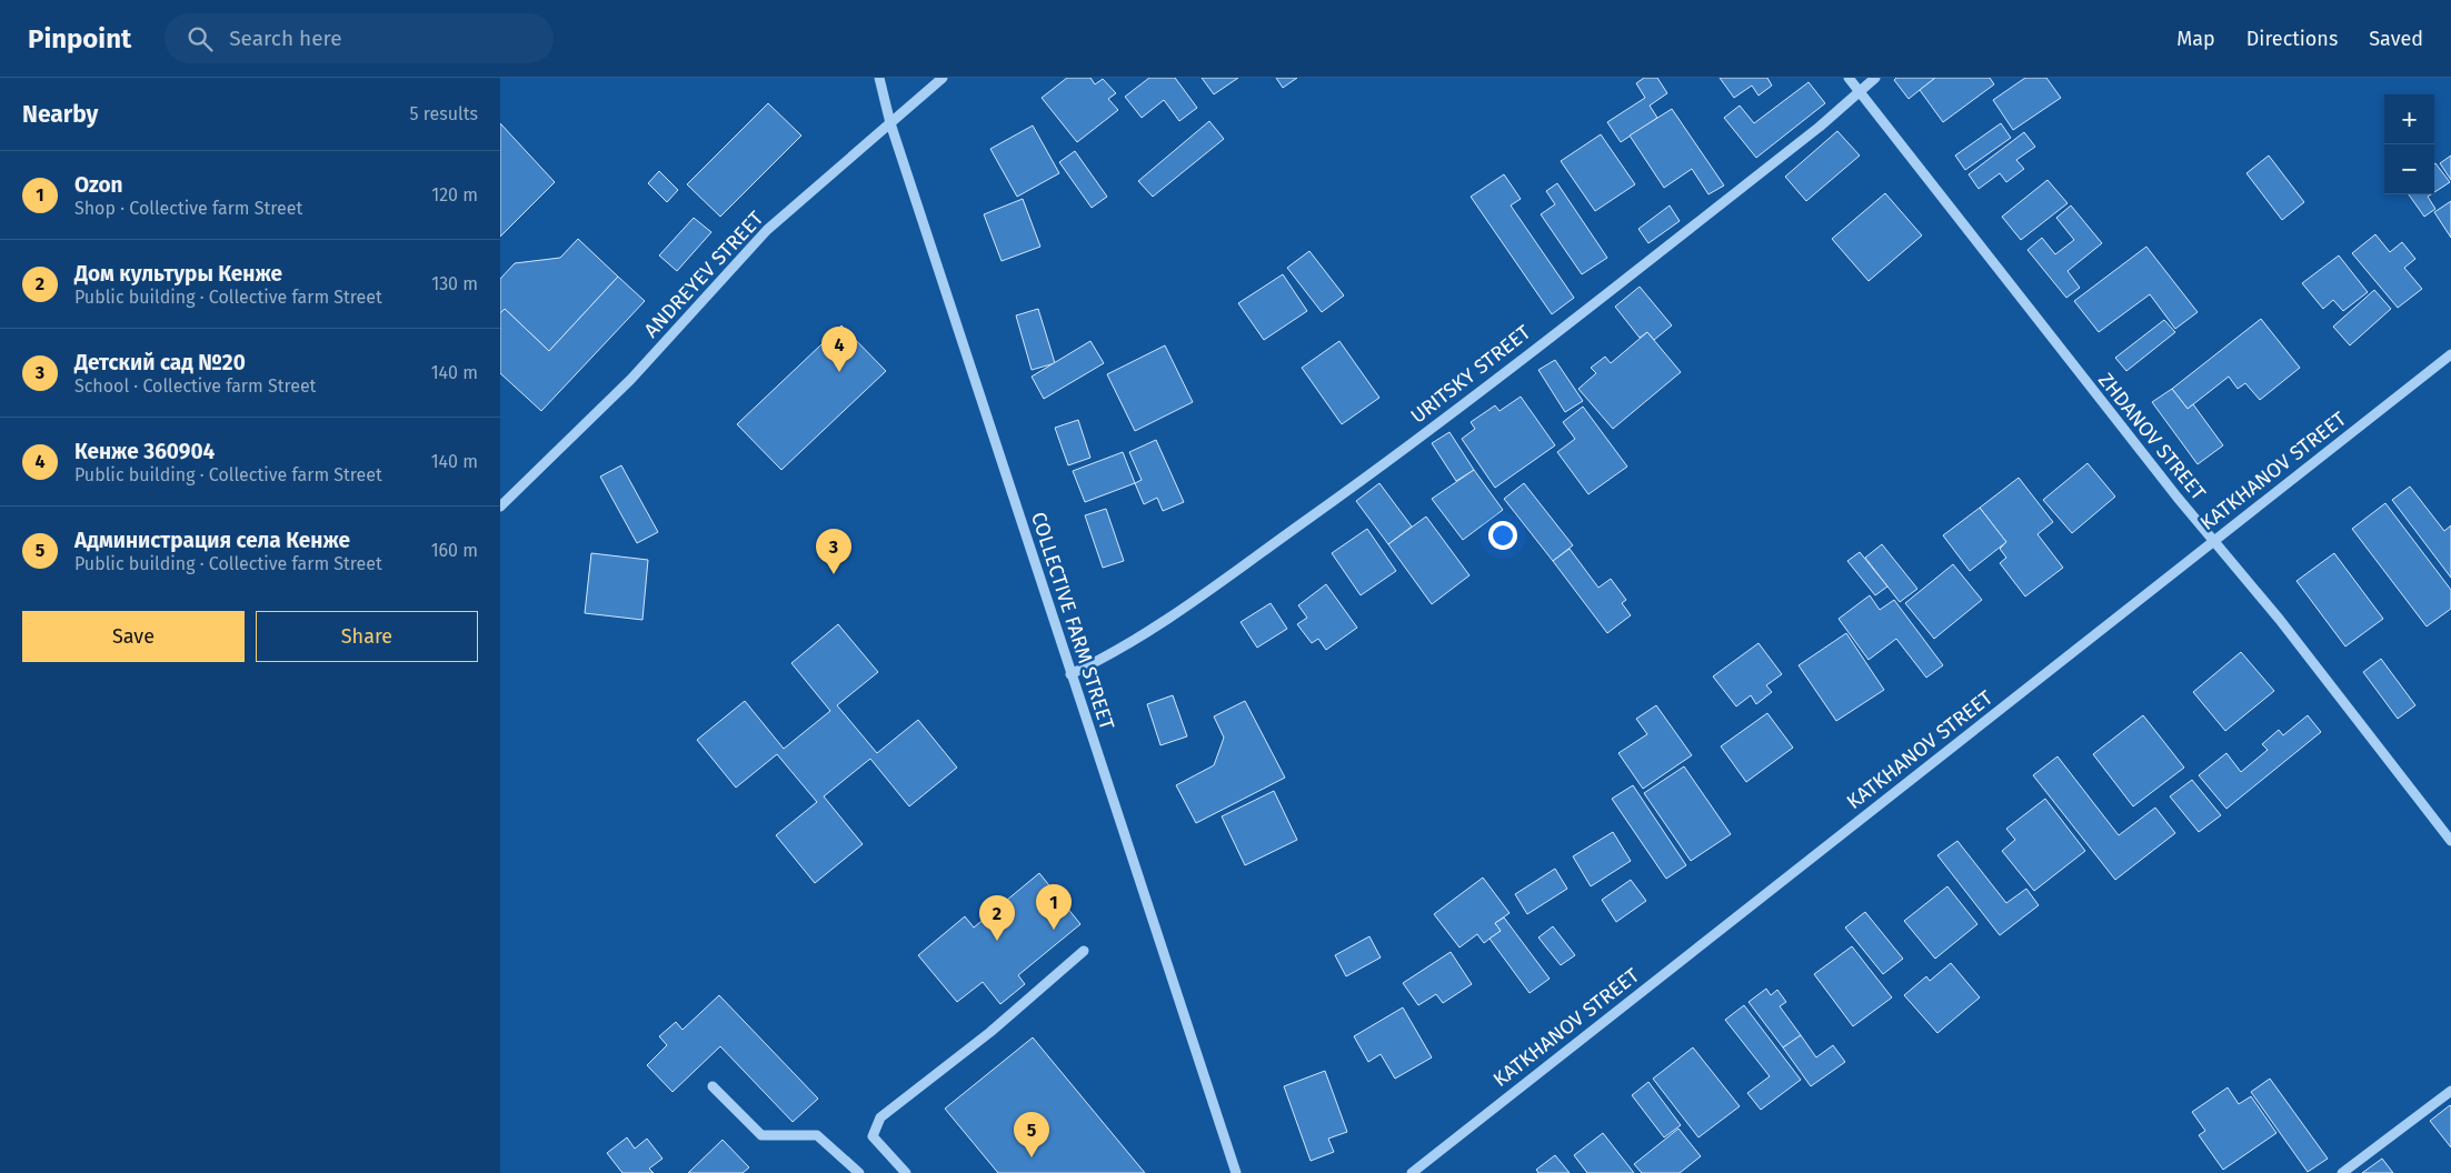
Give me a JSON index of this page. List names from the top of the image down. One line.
{"streets":{"street":["ANDREYEV STREET","URITSKY STREET","ZHDANOV STREET","KATKHANOV STREET","COLLECTIVE FARM STREET"]},"crossings":[["ANDREYEV STREET","COLLECTIVE FARM STREET"],["URITSKY STREET","ZHDANOV STREET"],["URITSKY STREET","COLLECTIVE FARM STREET"],["ZHDANOV STREET","KATKHANOV STREET"]],"page":{"header":"Pinpoint","search":"Search here","nav":["Map","Directions","Saved"],"heading":["Nearby","5 results"],"map_buttons":["+","−"],"list":[{"mark":"1","name":"Ozon","note":"Shop · Collective farm Street","value":"120 m"},{"mark":"2","name":"Дом культуры Кенже","note":"Public building · Collective farm Street","value":"130 m"},{"mark":"3","name":"Детский сад №20","note":"School · Collective farm Street","value":"140 m"},{"mark":"4","name":"Кенже 360904","note":"Public building · Collective farm Street","value":"140 m"},{"mark":"5","name":"Администрация села Кенже","note":"Public building · Collective farm Street","value":"160 m"}],"pins":["4","3","1","2","5"],"buttons":["Save","Share"]}}
